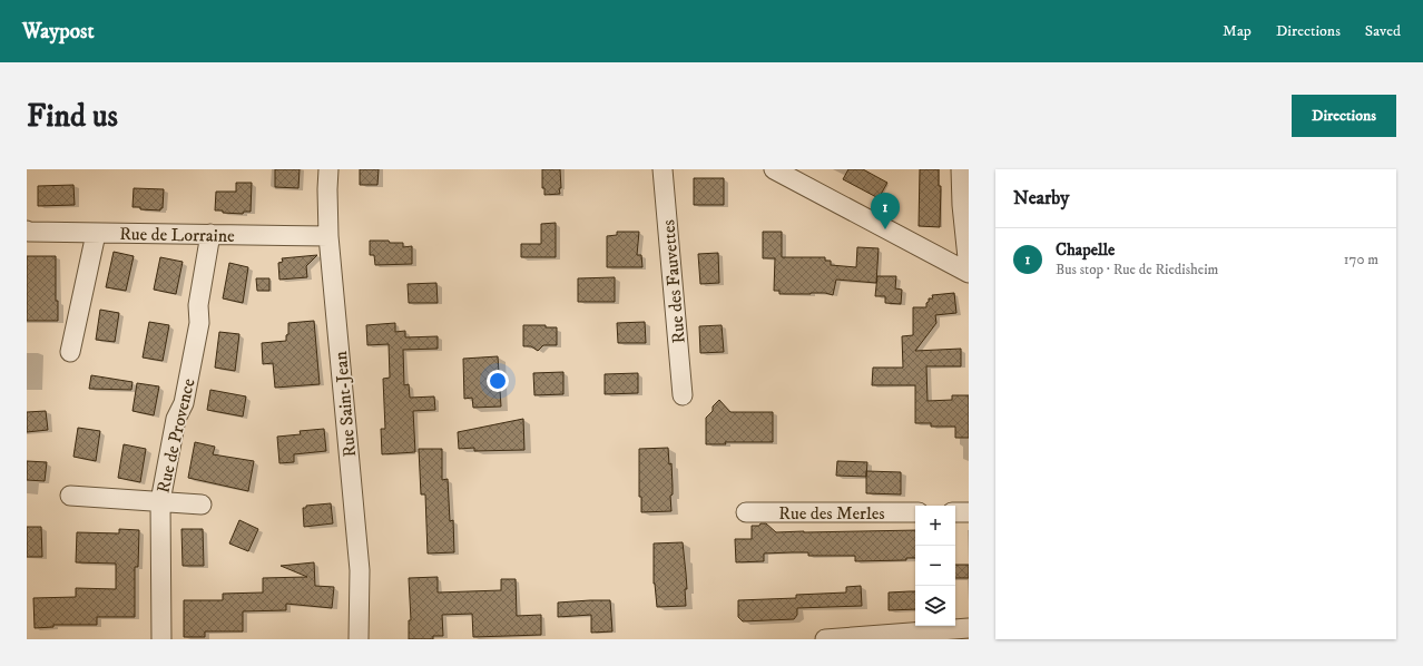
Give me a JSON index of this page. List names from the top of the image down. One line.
{"streets":{"street":["Rue de Lorraine","Rue des Fauvettes","Rue Saint-Jean","Rue de Provence","Rue des Merles"]},"crossings":[["Rue de Lorraine","Rue Saint-Jean"],["Rue de Lorraine","Rue de Provence"]],"page":{"header":"Waypost","nav":["Map","Directions","Saved"],"buttons":"Directions","title":"Find us","heading":"Nearby","pins":"1","list":[{"mark":"1","name":"Chapelle","note":"Bus stop · Rue de Riedisheim","value":"170 m"}],"map_buttons":["+","−"]}}
